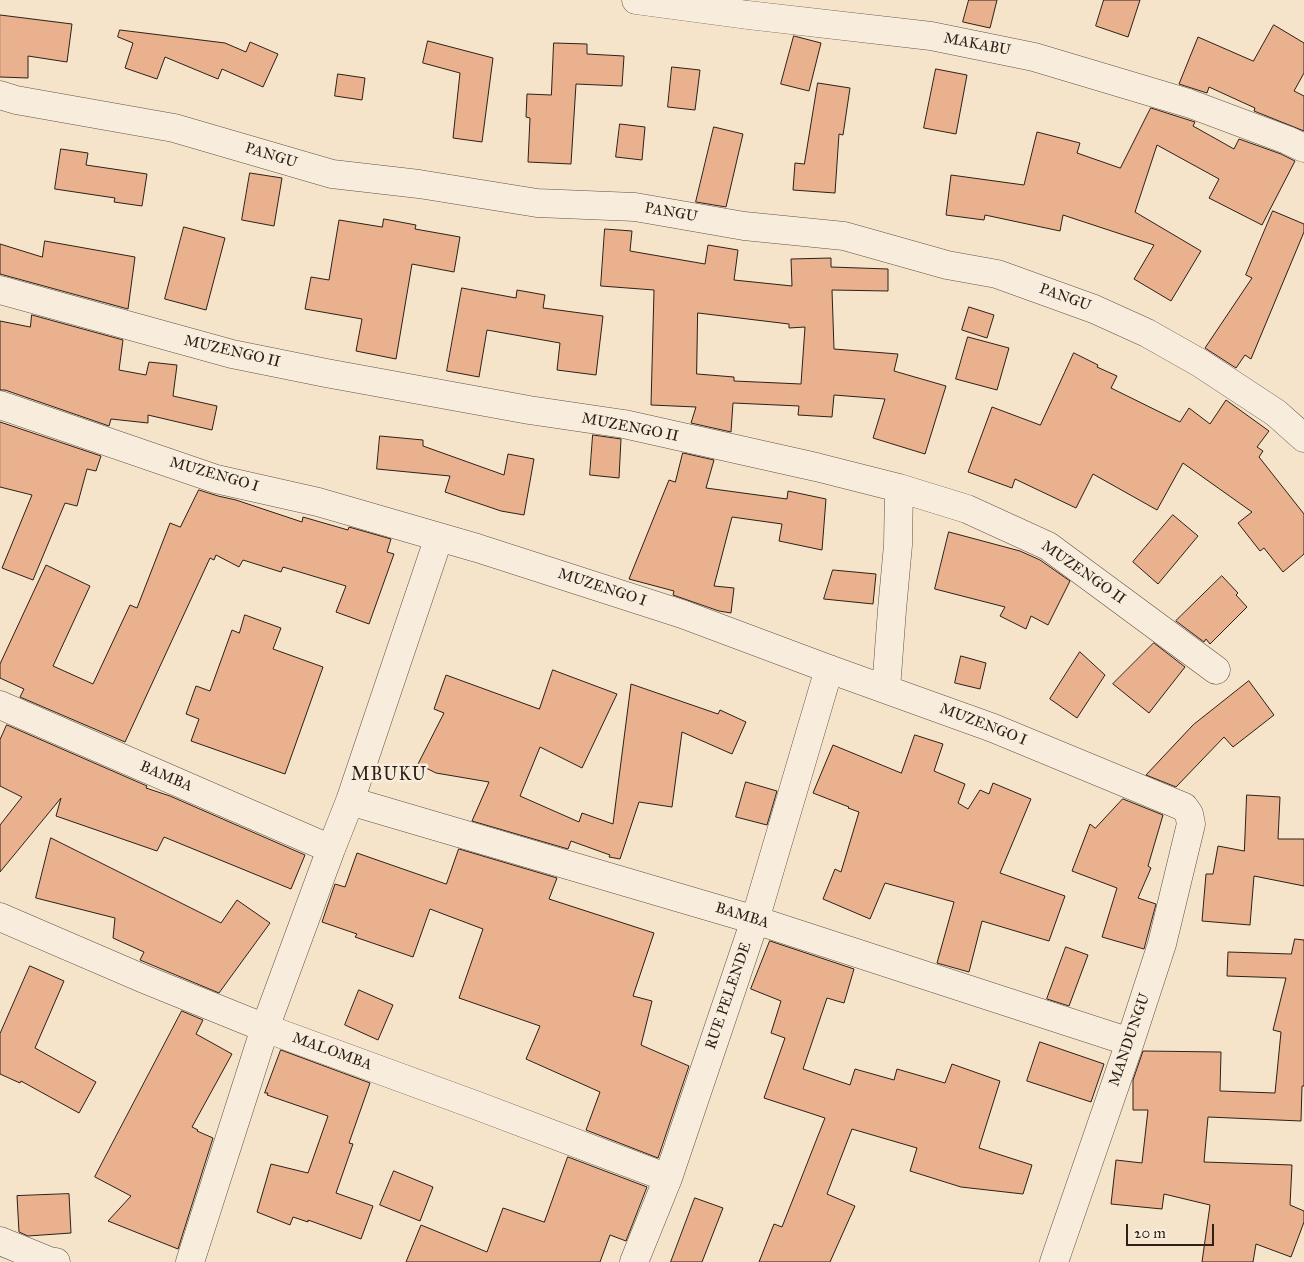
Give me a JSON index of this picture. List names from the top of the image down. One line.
{"streets":{"street":["MAKABU","PANGU","MUZENGO II","MUZENGO I","BAMBA","RUE PELENDE","MANDUNGU","MALOMBA"]},"crossings":[["MUZENGO I","RUE PELENDE"],["MUZENGO I","MANDUNGU"],["BAMBA","RUE PELENDE"],["BAMBA","MANDUNGU"],["RUE PELENDE","MALOMBA"]],"districts":["MBUKU"],"scale_bar":"20 m"}
